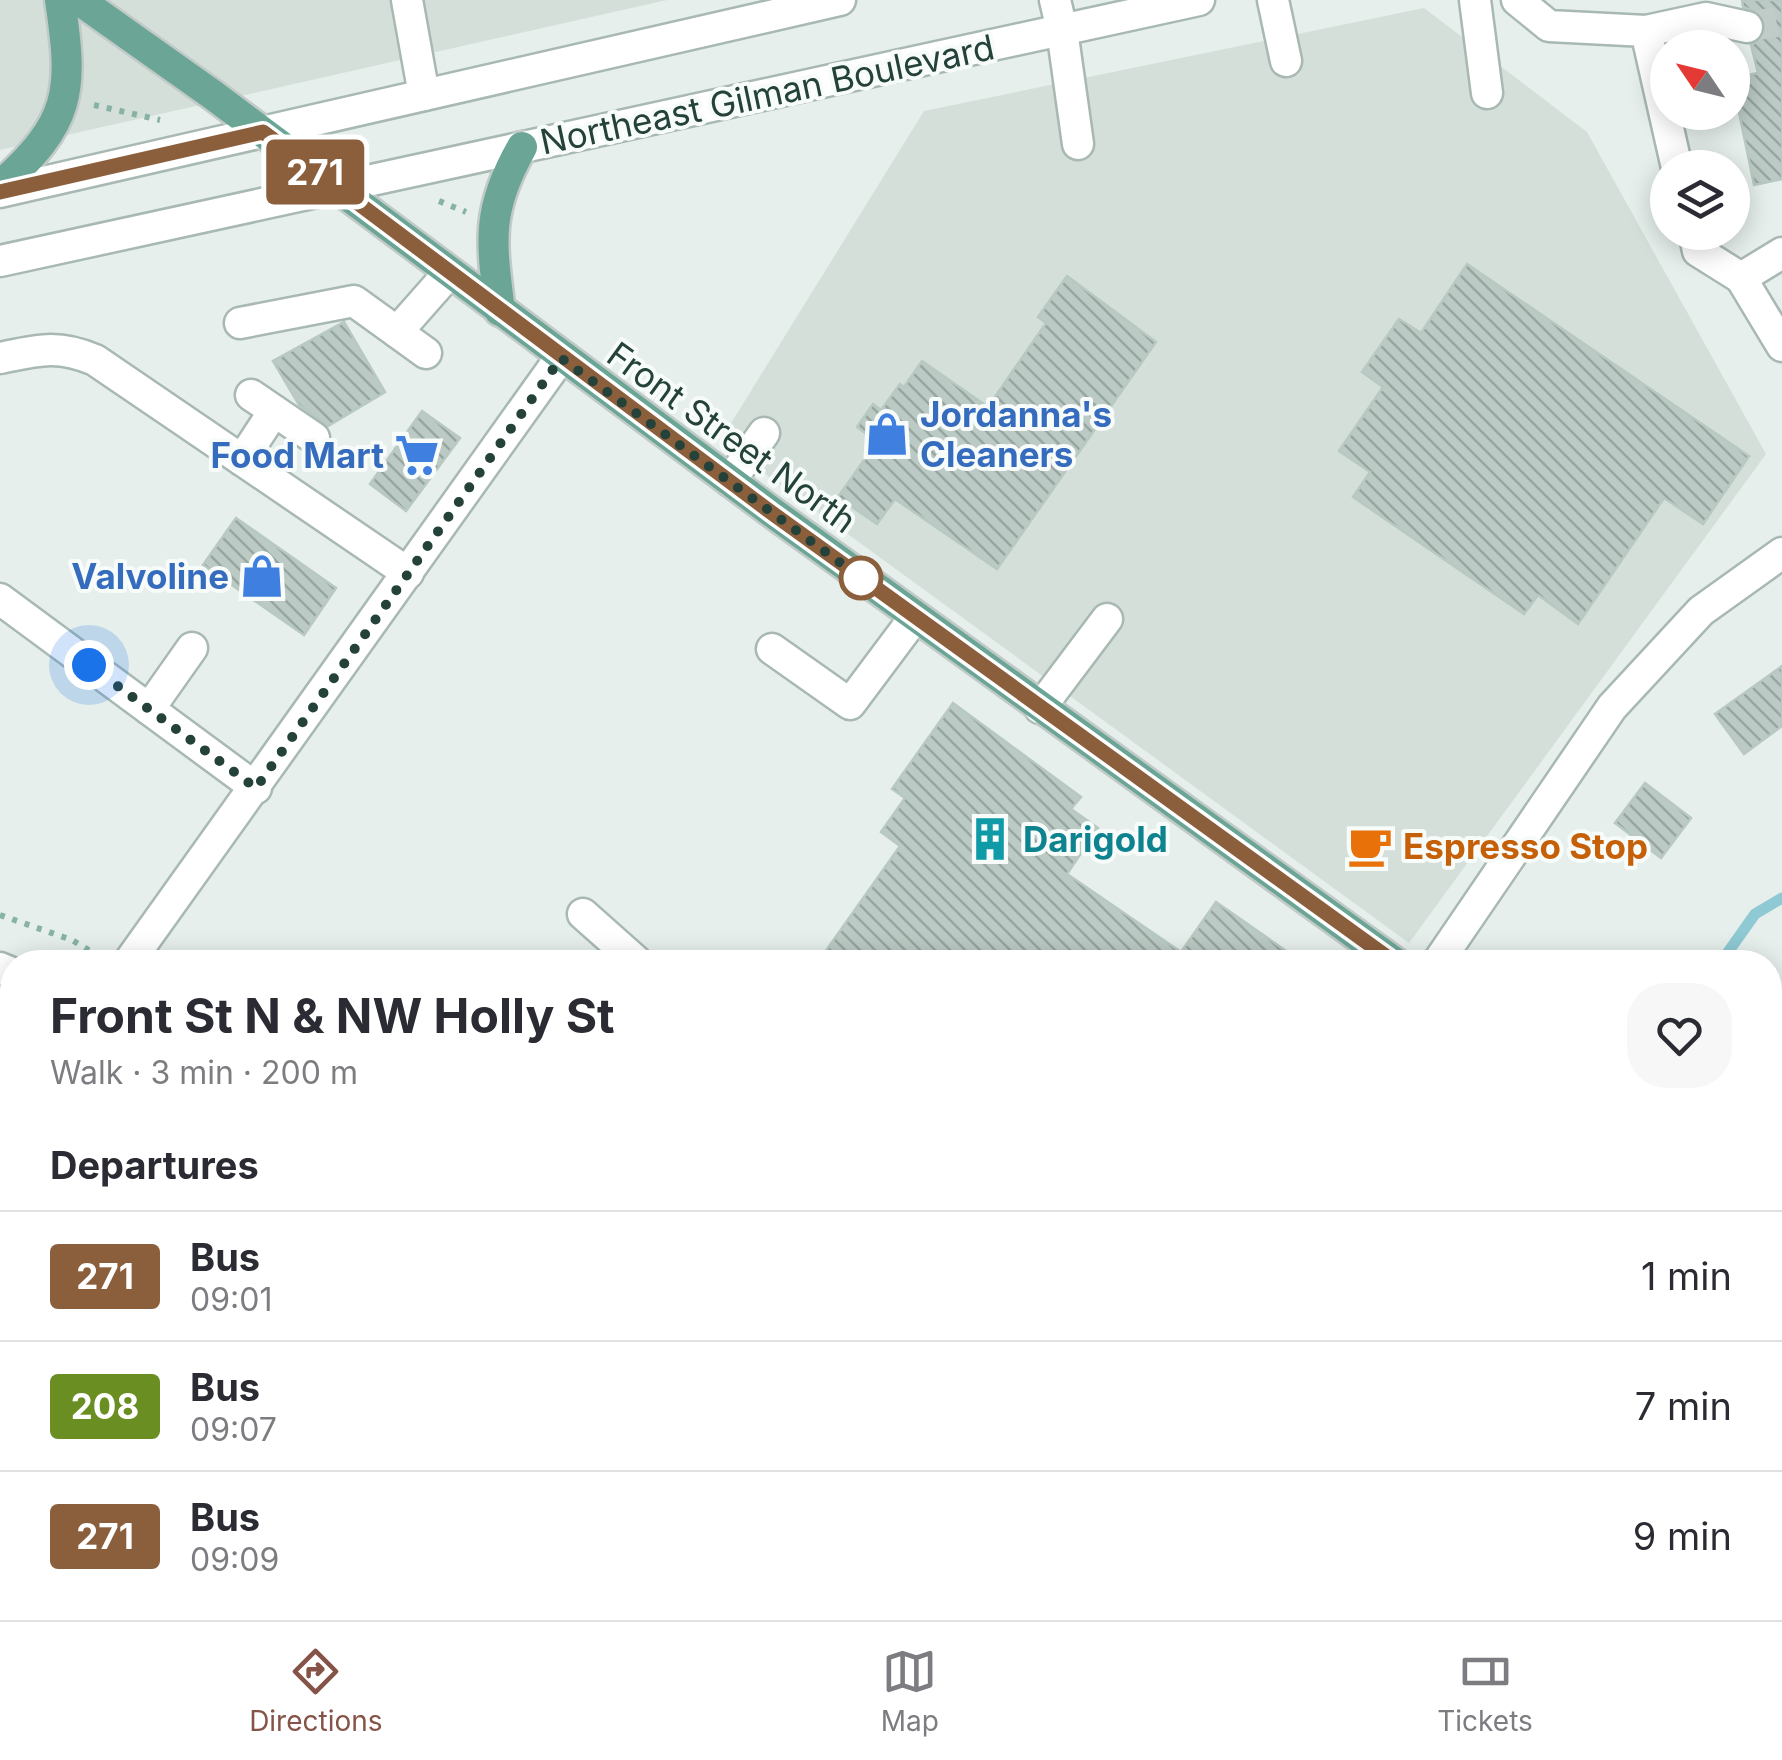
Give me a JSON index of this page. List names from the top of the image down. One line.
{"streets":{"main road":["Front Street North"],"street":["Northeast Gilman Boulevard"]},"crossings":[["Northeast Gilman Boulevard","Front Street North"]],"places":{"shop":["Jordanna's Cleaners","Valvoline"],"supermarket":["Food Mart"],"building":["Darigold"],"cafe":["Espresso Stop"]},"lines":["bus line 271"],"north":"top left","page":{"on_map":"271","heading":[["Front St N & NW Holly St","Walk · 3 min · 200 m"],"Departures"],"list":[{"mark":"271","name":"Bus","note":"09:01","value":"1 min"},{"mark":"208","name":"Bus","note":"09:07","value":"7 min"},{"mark":"271","name":"Bus","note":"09:09","value":"9 min"}],"tabs":["Directions","Map","Tickets"]}}
